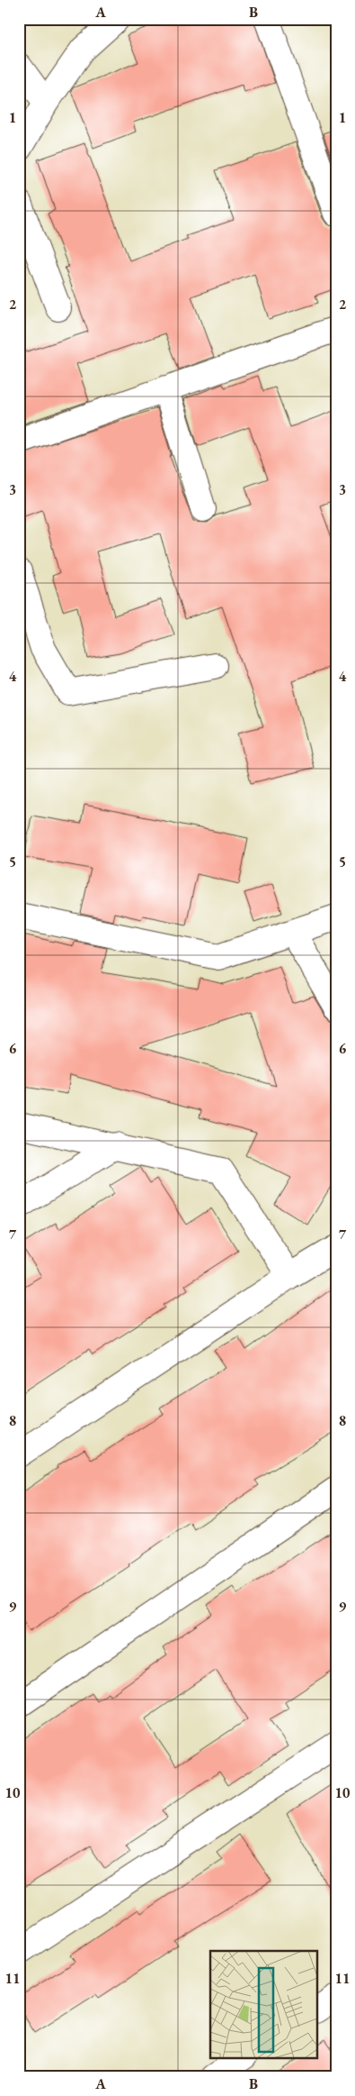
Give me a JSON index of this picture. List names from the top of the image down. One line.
{"grid":{"columns":["A","B"],"rows":["1","2","3","4","5","6","7","8","9","10","11"]}}
